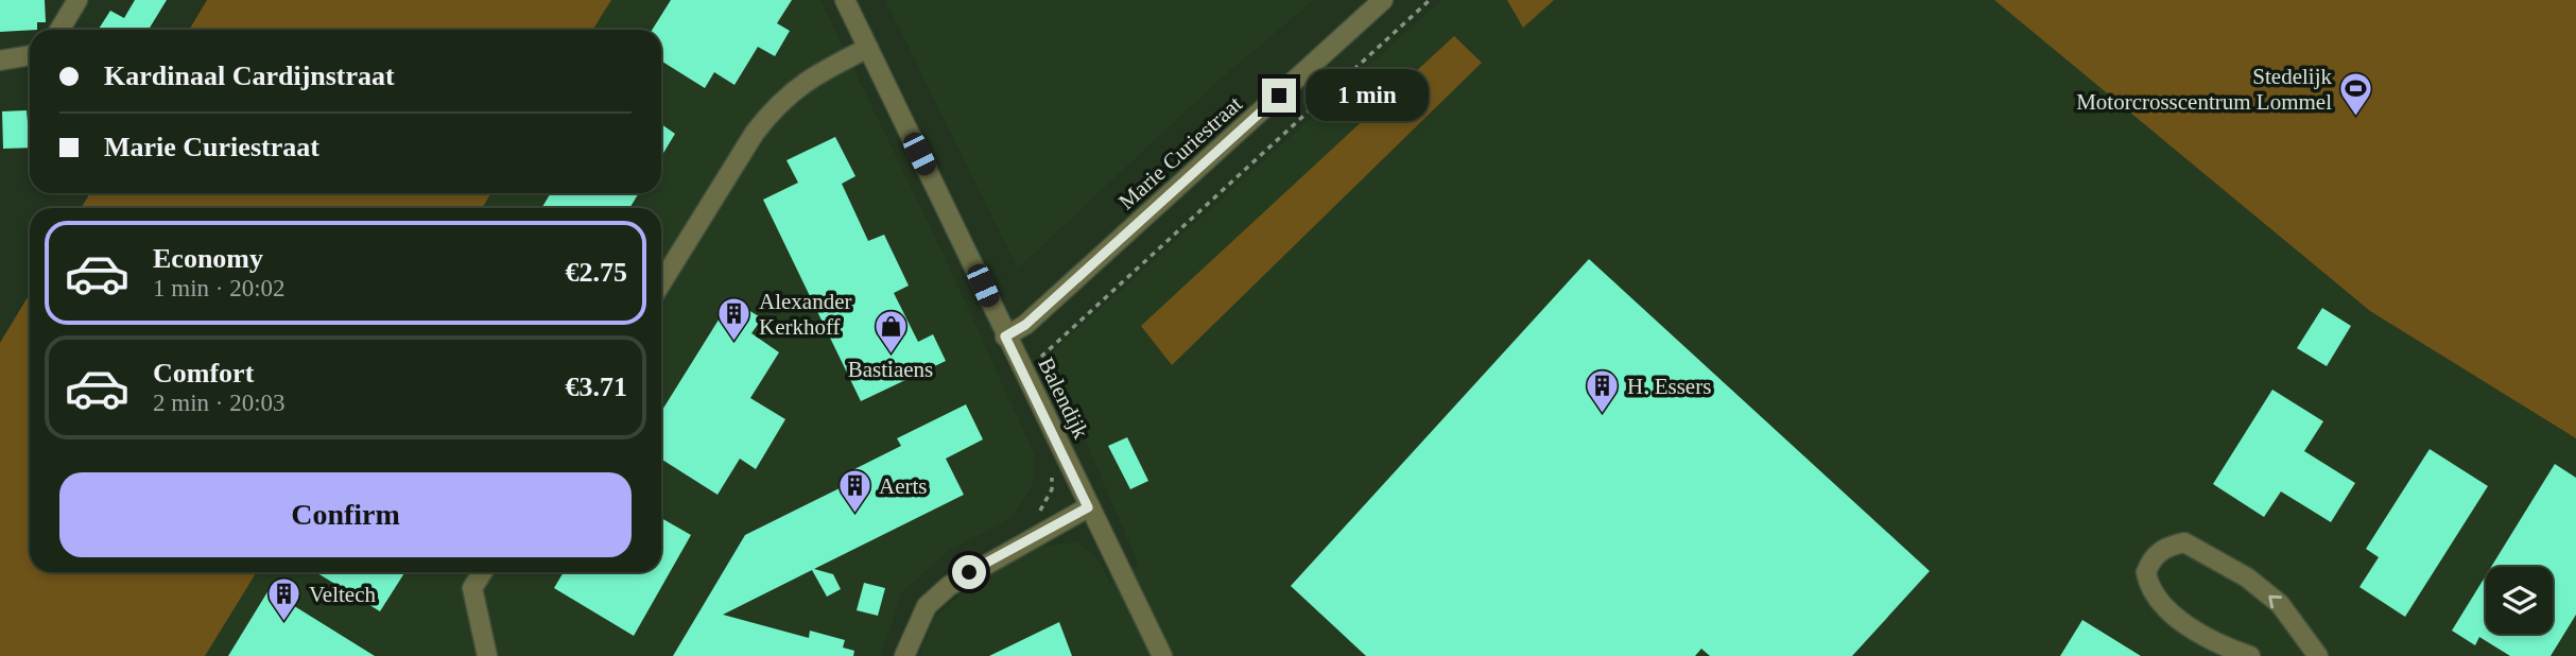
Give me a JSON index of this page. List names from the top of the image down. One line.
{"streets":{"street":["Marie Curiestraat","Balendijk"]},"crossings":[["Marie Curiestraat","Balendijk"]],"places":{"sports":["Stedelijk Motorcrosscentrum Lommel"],"building":["Alexander Kerkhoff","H. Essers","Aerts","Veltech"],"shop":["Bastiaens"]},"page":{"banner":["Kardinaal Cardijnstraat","Marie Curiestraat"],"bubble":"1 min","list":[{"name":"Economy","note":"1 min · 20:02","value":"€2.75"},{"name":"Comfort","note":"2 min · 20:03","value":"€3.71"}],"buttons":"Confirm"}}
